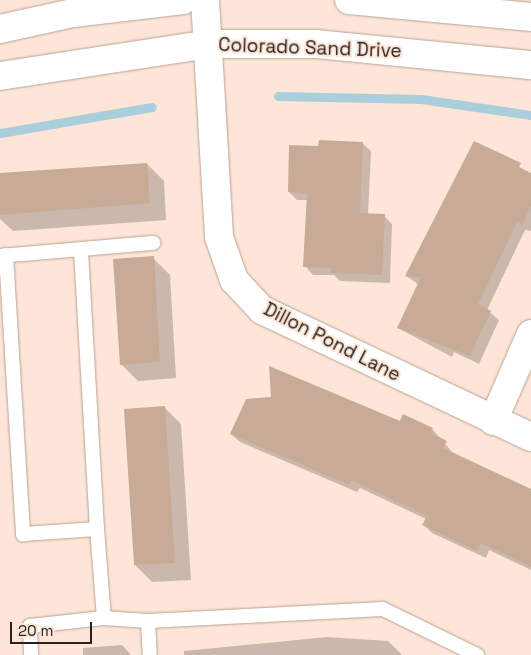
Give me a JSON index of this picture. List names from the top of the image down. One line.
{"streets":{"street":["Colorado Sand Drive","Dillon Pond Lane"]},"crossings":[["Colorado Sand Drive","Dillon Pond Lane"]],"scale_bar":"20 m"}
